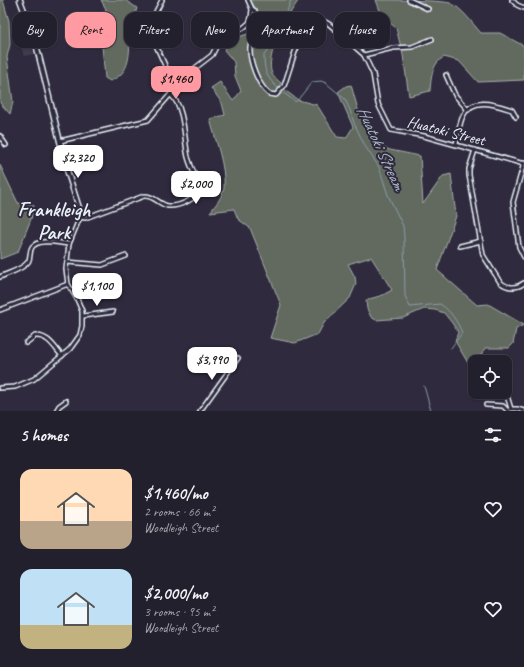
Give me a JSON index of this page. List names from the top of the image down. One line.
{"streets":{"street":["Huatoki Street"]},"districts":["Frankleigh Park"],"water":["Huatoki Stream"],"page":{"chip":["Buy","Rent","Filters","New","Apartment","House"],"price":["$1,460","$2,320","$2,000","$1,100","$3,990"],"heading":"5 homes","list":[{"name":"$1,460/mo","note":"2 rooms · 66 m² · Woodleigh Street"},{"name":"$2,000/mo","note":"3 rooms · 95 m² · Woodleigh Street"}]}}
